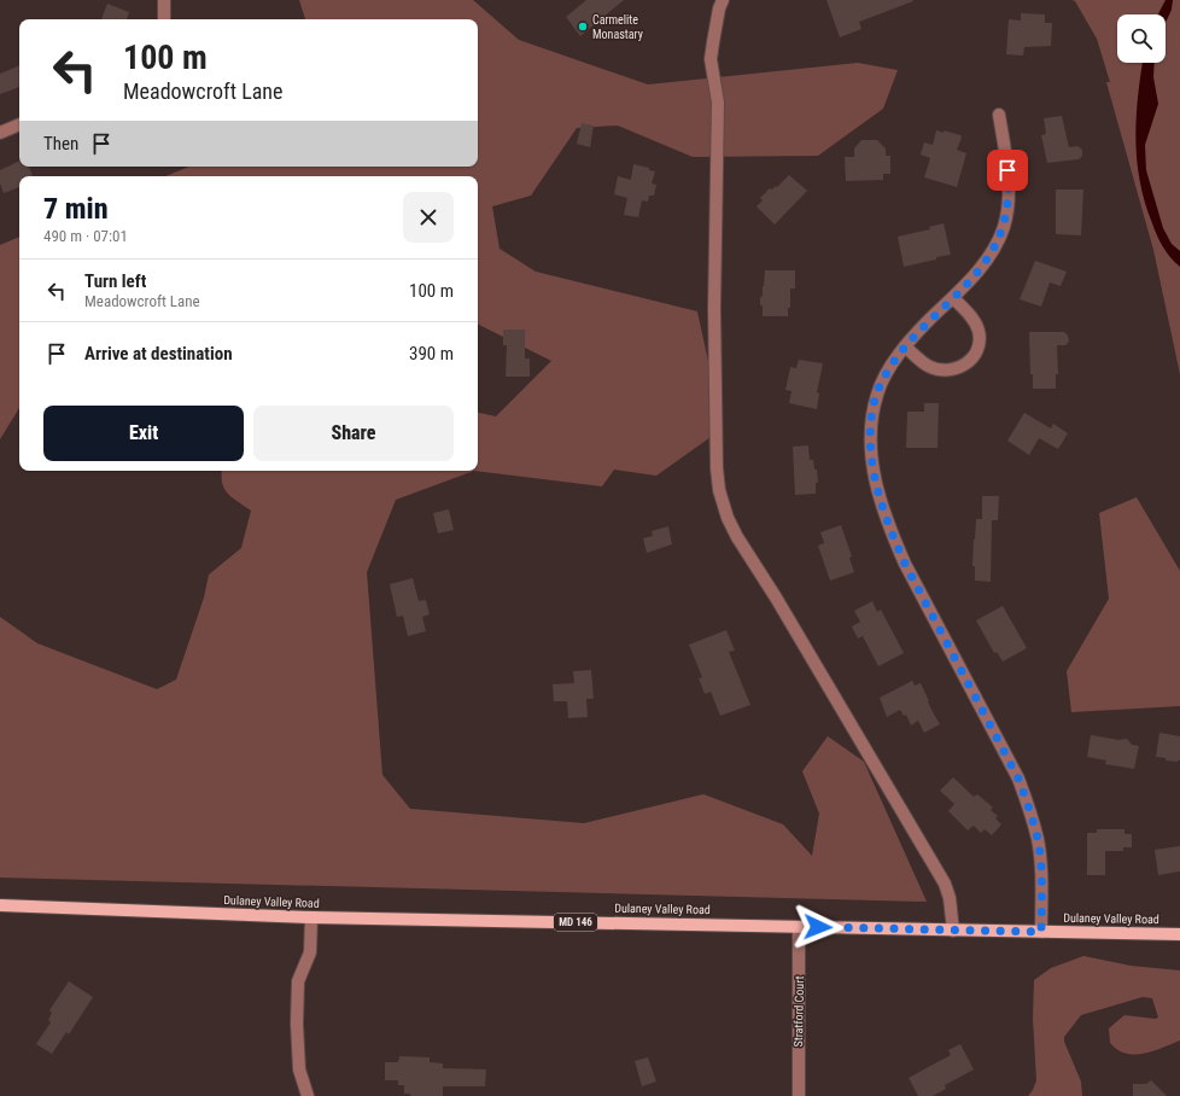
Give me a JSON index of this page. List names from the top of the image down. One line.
{"streets":{"main road":["Dulaney Valley Road","MD 146"],"street":["Stratford Court"]},"crossings":[["Dulaney Valley Road","Stratford Court"]],"places":["Carmelite Monastary"],"page":{"turn":["100 m","Meadowcroft Lane"],"then":"Then","heading":["7 min","490 m · 07:01"],"list":[{"name":"Turn left","note":"Meadowcroft Lane","value":"100 m"},{"name":"Arrive at destination","value":"390 m"}],"buttons":["Exit","Share"]}}
